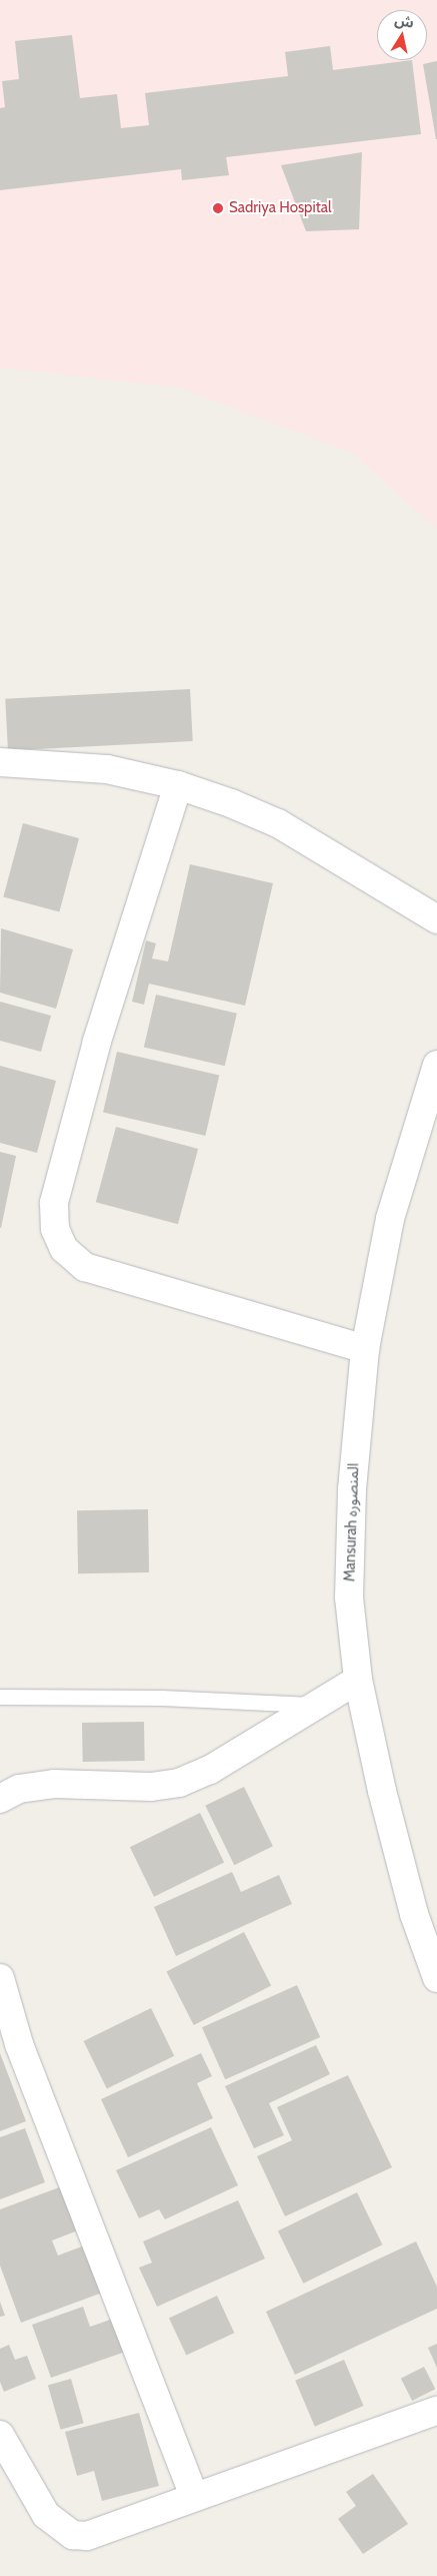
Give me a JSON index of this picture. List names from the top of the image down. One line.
{"streets":{"street":["Mansurah المنصوره"]},"places":["Sadriya Hospital"],"north":"top"}
